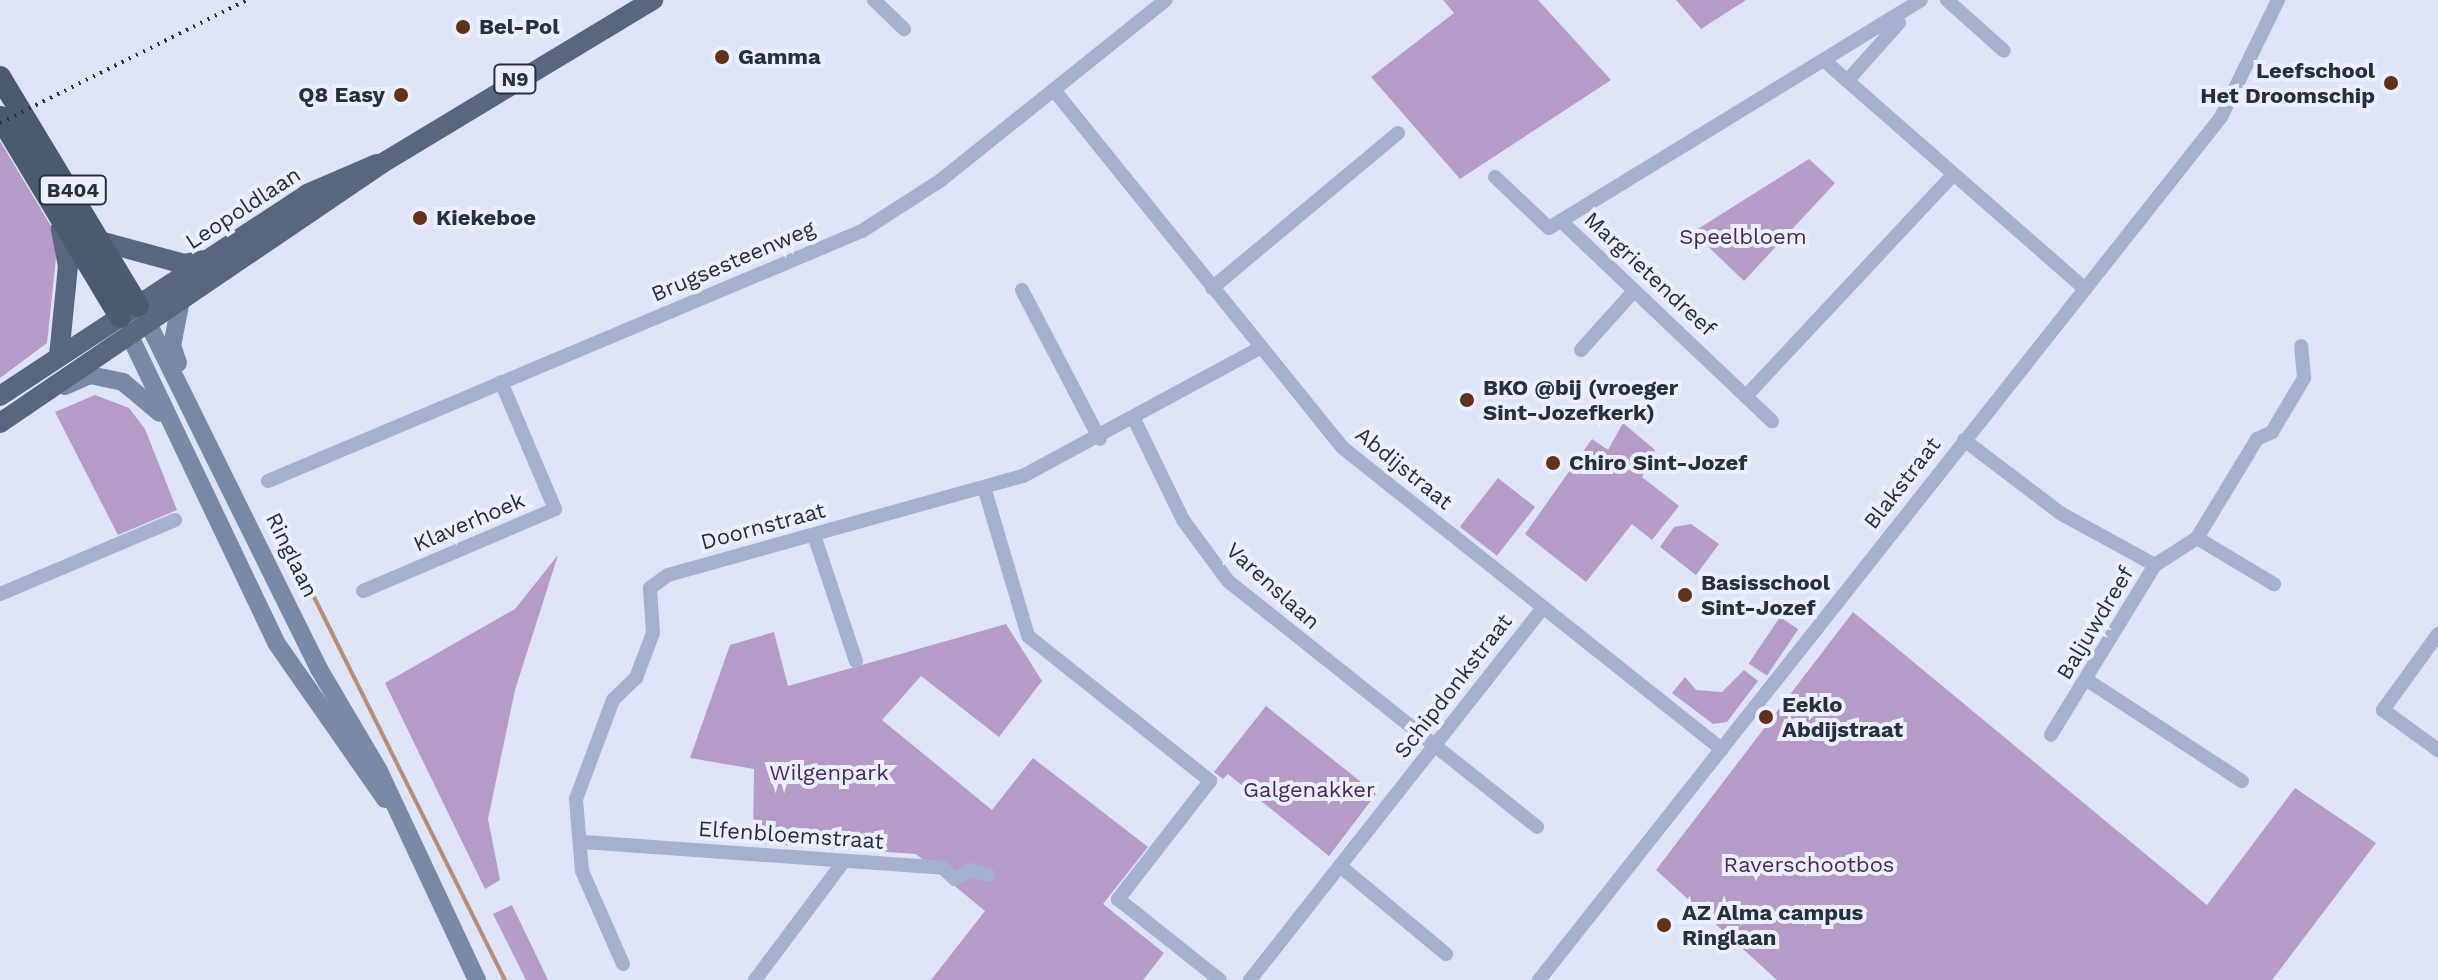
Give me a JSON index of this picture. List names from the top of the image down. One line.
{"streets":{"highway":["B404","Ringlaan"],"main road":["N9","Leopoldlaan"],"street":["Brugsesteenweg","Margrietendreef","Abdijstraat","Blakstraat","Klaverhoek","Doornstraat","Varenslaan","Baljuwdreef","Schipdonkstraat","Elfenbloemstraat"]},"crossings":[["Leopoldlaan","Ringlaan"],["Brugsesteenweg","Abdijstraat"],["Brugsesteenweg","Klaverhoek"],["Abdijstraat","Blakstraat"],["Abdijstraat","Doornstraat"],["Abdijstraat","Schipdonkstraat"],["Blakstraat","Baljuwdreef"],["Doornstraat","Varenslaan"],["Doornstraat","Elfenbloemstraat"],["Varenslaan","Schipdonkstraat"]],"parks":["Speelbloem","Wilgenpark","Galgenakker","Raverschootbos"],"places":["Bel-Pol","Gamma","Leefschool Het Droomschip","Q8 Easy","Kiekeboe","BKO @bij (vroeger Sint-Jozefkerk)","Chiro Sint-Jozef","Basisschool Sint-Jozef","Eeklo Abdijstraat","AZ Alma campus Ringlaan"]}
